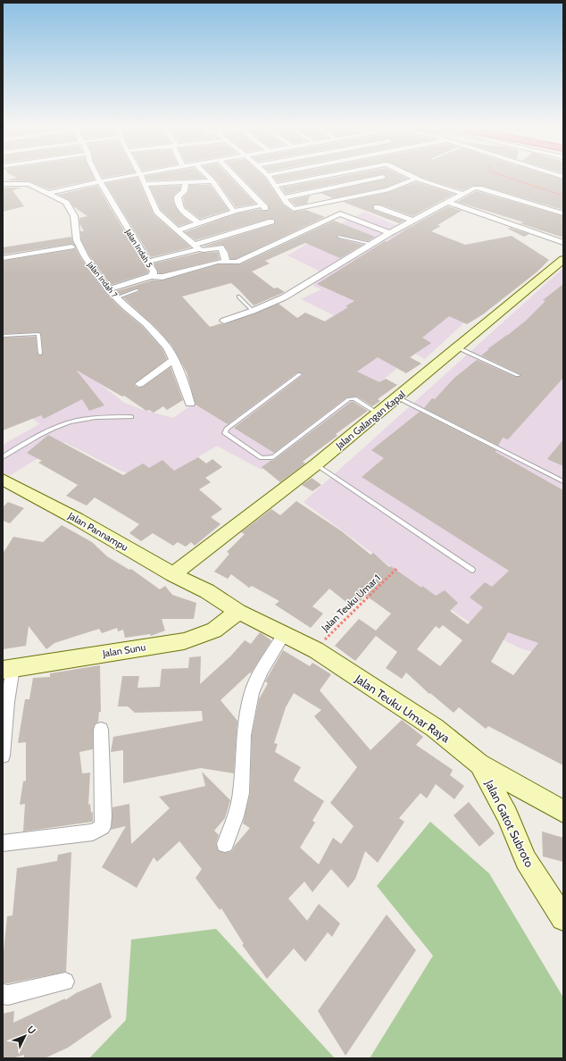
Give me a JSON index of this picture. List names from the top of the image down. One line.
{"streets":{"main road":["Jalan Galangan Kapal","Jalan Pannampu","Jalan Sunu","Jalan Teuku Umar Raya","Jalan Gatot Subroto"],"street":["Jalan Indah 5","Jalan Indah 7"],"path":["Jalan Teuku Umar 1"]},"crossings":[["Jalan Indah 5","Jalan Indah 7"],["Jalan Galangan Kapal","Jalan Pannampu"],["Jalan Pannampu","Jalan Sunu"],["Jalan Pannampu","Jalan Teuku Umar Raya"],["Jalan Teuku Umar 1","Jalan Teuku Umar Raya"],["Jalan Sunu","Jalan Teuku Umar Raya"],["Jalan Teuku Umar Raya","Jalan Gatot Subroto"]],"north":"top right"}
